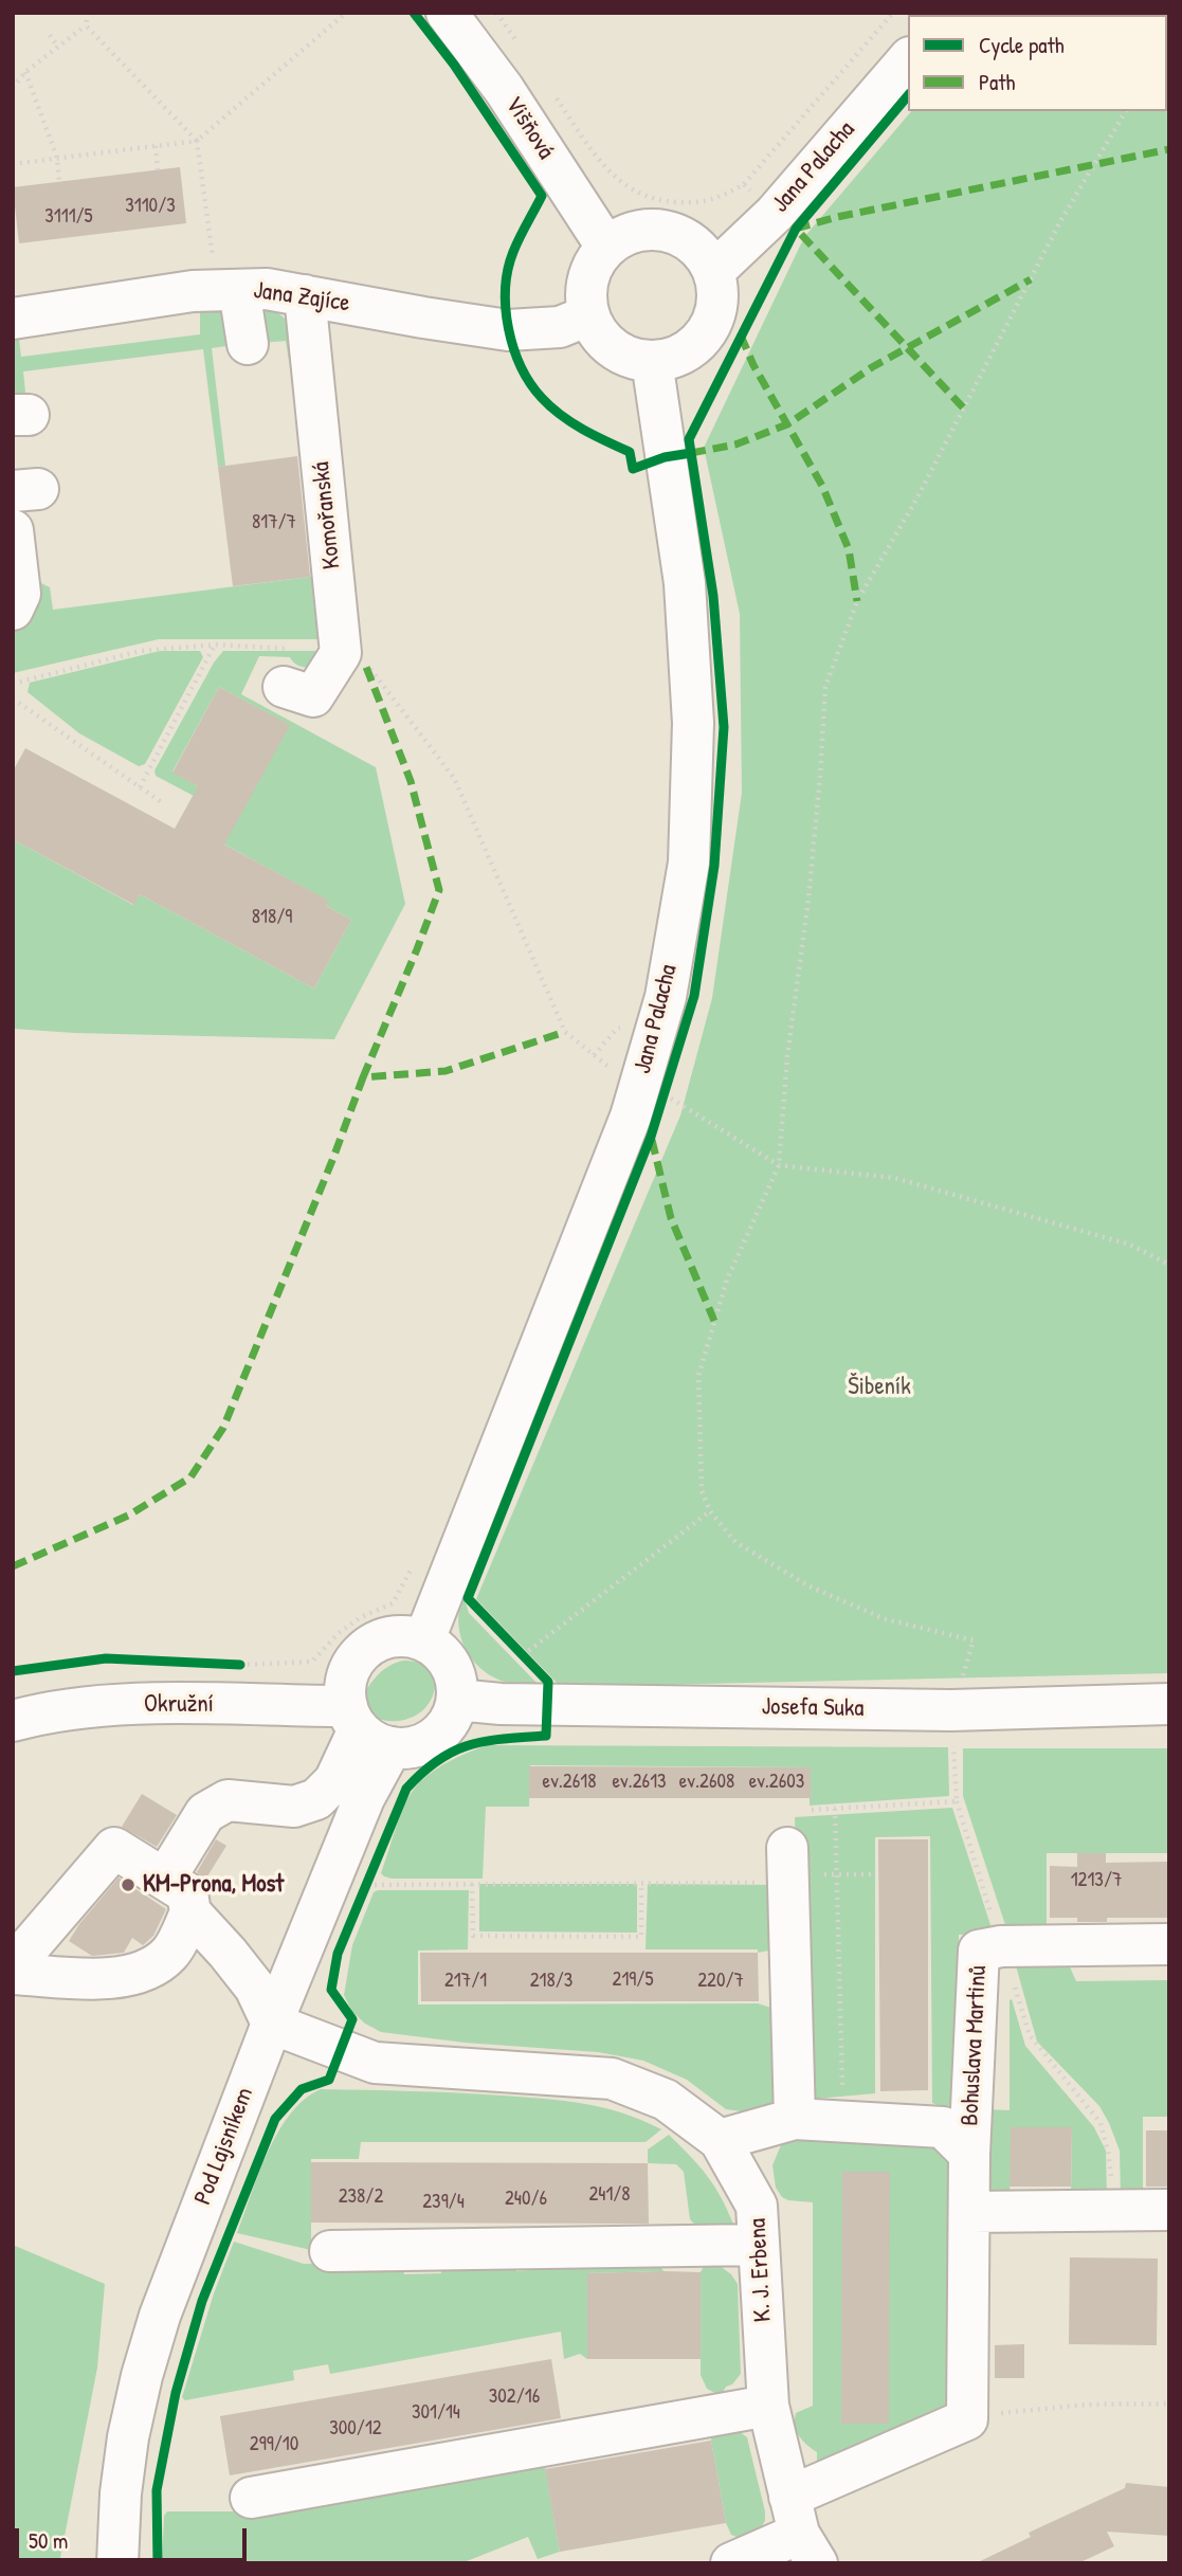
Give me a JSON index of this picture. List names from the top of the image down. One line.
{"streets":{"street":["Višňová","Jana Palacha","Jana Zajíce","Komořanská","Okružní","Josefa Suka","Bohuslava Martinů","Pod Lajsníkem","K. J. Erbena"]},"crossings":[["Višňová","Jana Palacha"],["Višňová","Jana Zajíce"],["Jana Palacha","Jana Zajíce"],["Jana Palacha","Okružní"],["Jana Palacha","Josefa Suka"],["Jana Palacha","Pod Lajsníkem"],["Jana Zajíce","Komořanská"],["Okružní","Josefa Suka"],["Okružní","Pod Lajsníkem"],["Josefa Suka","Pod Lajsníkem"],["Pod Lajsníkem","K. J. Erbena"]],"parks":["Šibeník"],"places":["KM-Prona, Most"],"house_numbers":["3110/3","3111/5","817/7","818/9","ev.2618","ev.2613","ev.2608","ev.2603","1213/7","219/5","217/1","218/3","220/7","241/8","238/2","240/6","239/4","302/16","301/14","300/12","299/10"],"legend":["Cycle path","Path"],"scale_bar":"50 m"}
